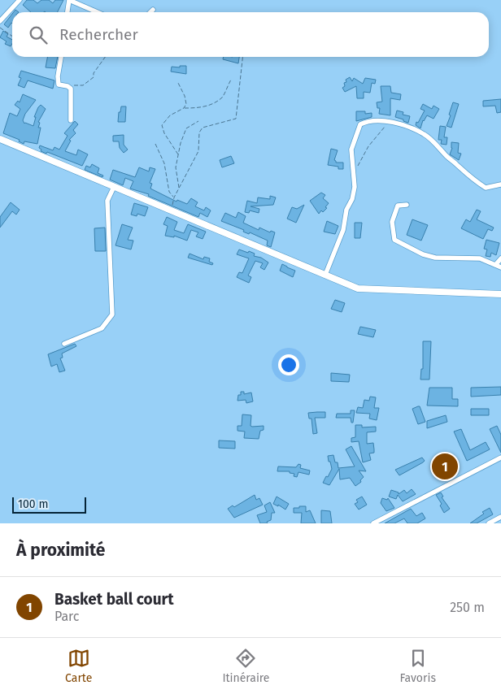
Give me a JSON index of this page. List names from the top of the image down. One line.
{"scale_bar":"100 m","page":{"search":"Rechercher","pins":"1","scale":"100 m","heading":"À proximité","list":[{"mark":"1","name":"Basket ball court","note":"Parc","value":"250 m"}],"nav":["Carte","Itinéraire","Favoris"]}}
